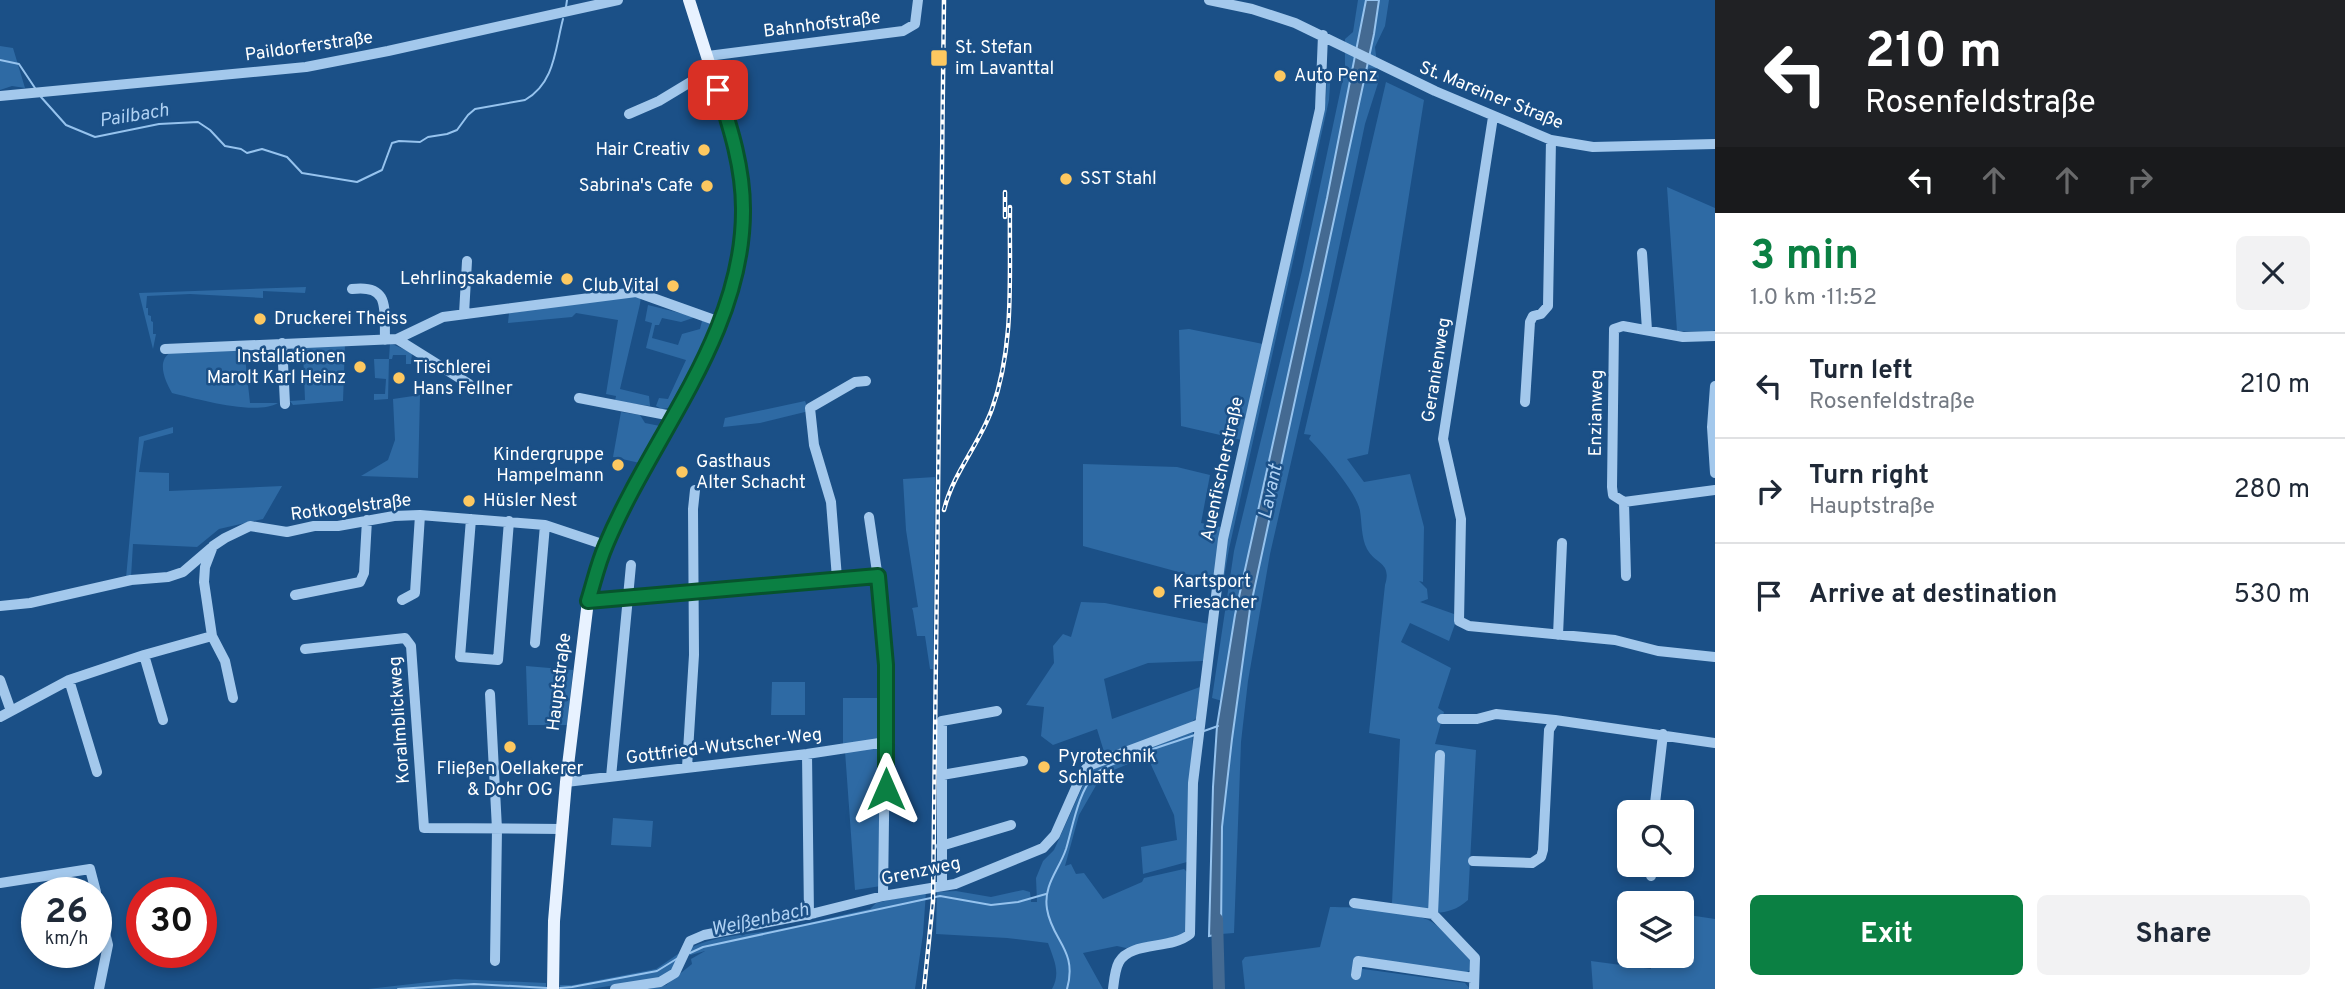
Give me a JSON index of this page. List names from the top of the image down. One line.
{"streets":{"main road":["Hauptstraße"],"street":["Bahnhofstraße","Paildorferstraße","St. Mareiner Straße","Geranienweg","Enzianweg","Auenfischerstraße","Rotkogelstraße","Koralmblickweg","Gottfried-Wutscher-Weg","Grenzweg"]},"crossings":[["Bahnhofstraße","Hauptstraße"],["St. Mareiner Straße","Geranienweg"],["St. Mareiner Straße","Auenfischerstraße"],["Auenfischerstraße","Grenzweg"],["Rotkogelstraße","Hauptstraße"],["Hauptstraße","Koralmblickweg"],["Hauptstraße","Gottfried-Wutscher-Weg"]],"water":["Pailbach","Lavant","Weißenbach"],"places":{"transit":["St. Stefan im Lavanttal"],"other":["Auto Penz","Hair Creativ","SST Stahl","Sabrina's Cafe","Lehrlingsakademie","Club Vital","Druckerei Theiss","Installationen Marolt Karl Heinz","Tischlerei Hans Fellner","Kindergruppe Hampelmann","Gasthaus Alter Schacht","Hüsler Nest","Kartsport Friesacher","Fließen Oellakerer & Dohr OG","Pyrotechnik Schlatte"]},"page":{"turn":["210 m","Rosenfeldstraße"],"heading":["3 min","1.0 km · 11:52"],"list":[{"name":"Turn left","note":"Rosenfeldstraße","value":"210 m"},{"name":"Turn right","note":"Hauptstraße","value":"280 m"},{"name":"Arrive at destination","value":"530 m"}],"speed":"26 km/h","limit":"30","buttons":["Exit","Share"]}}
